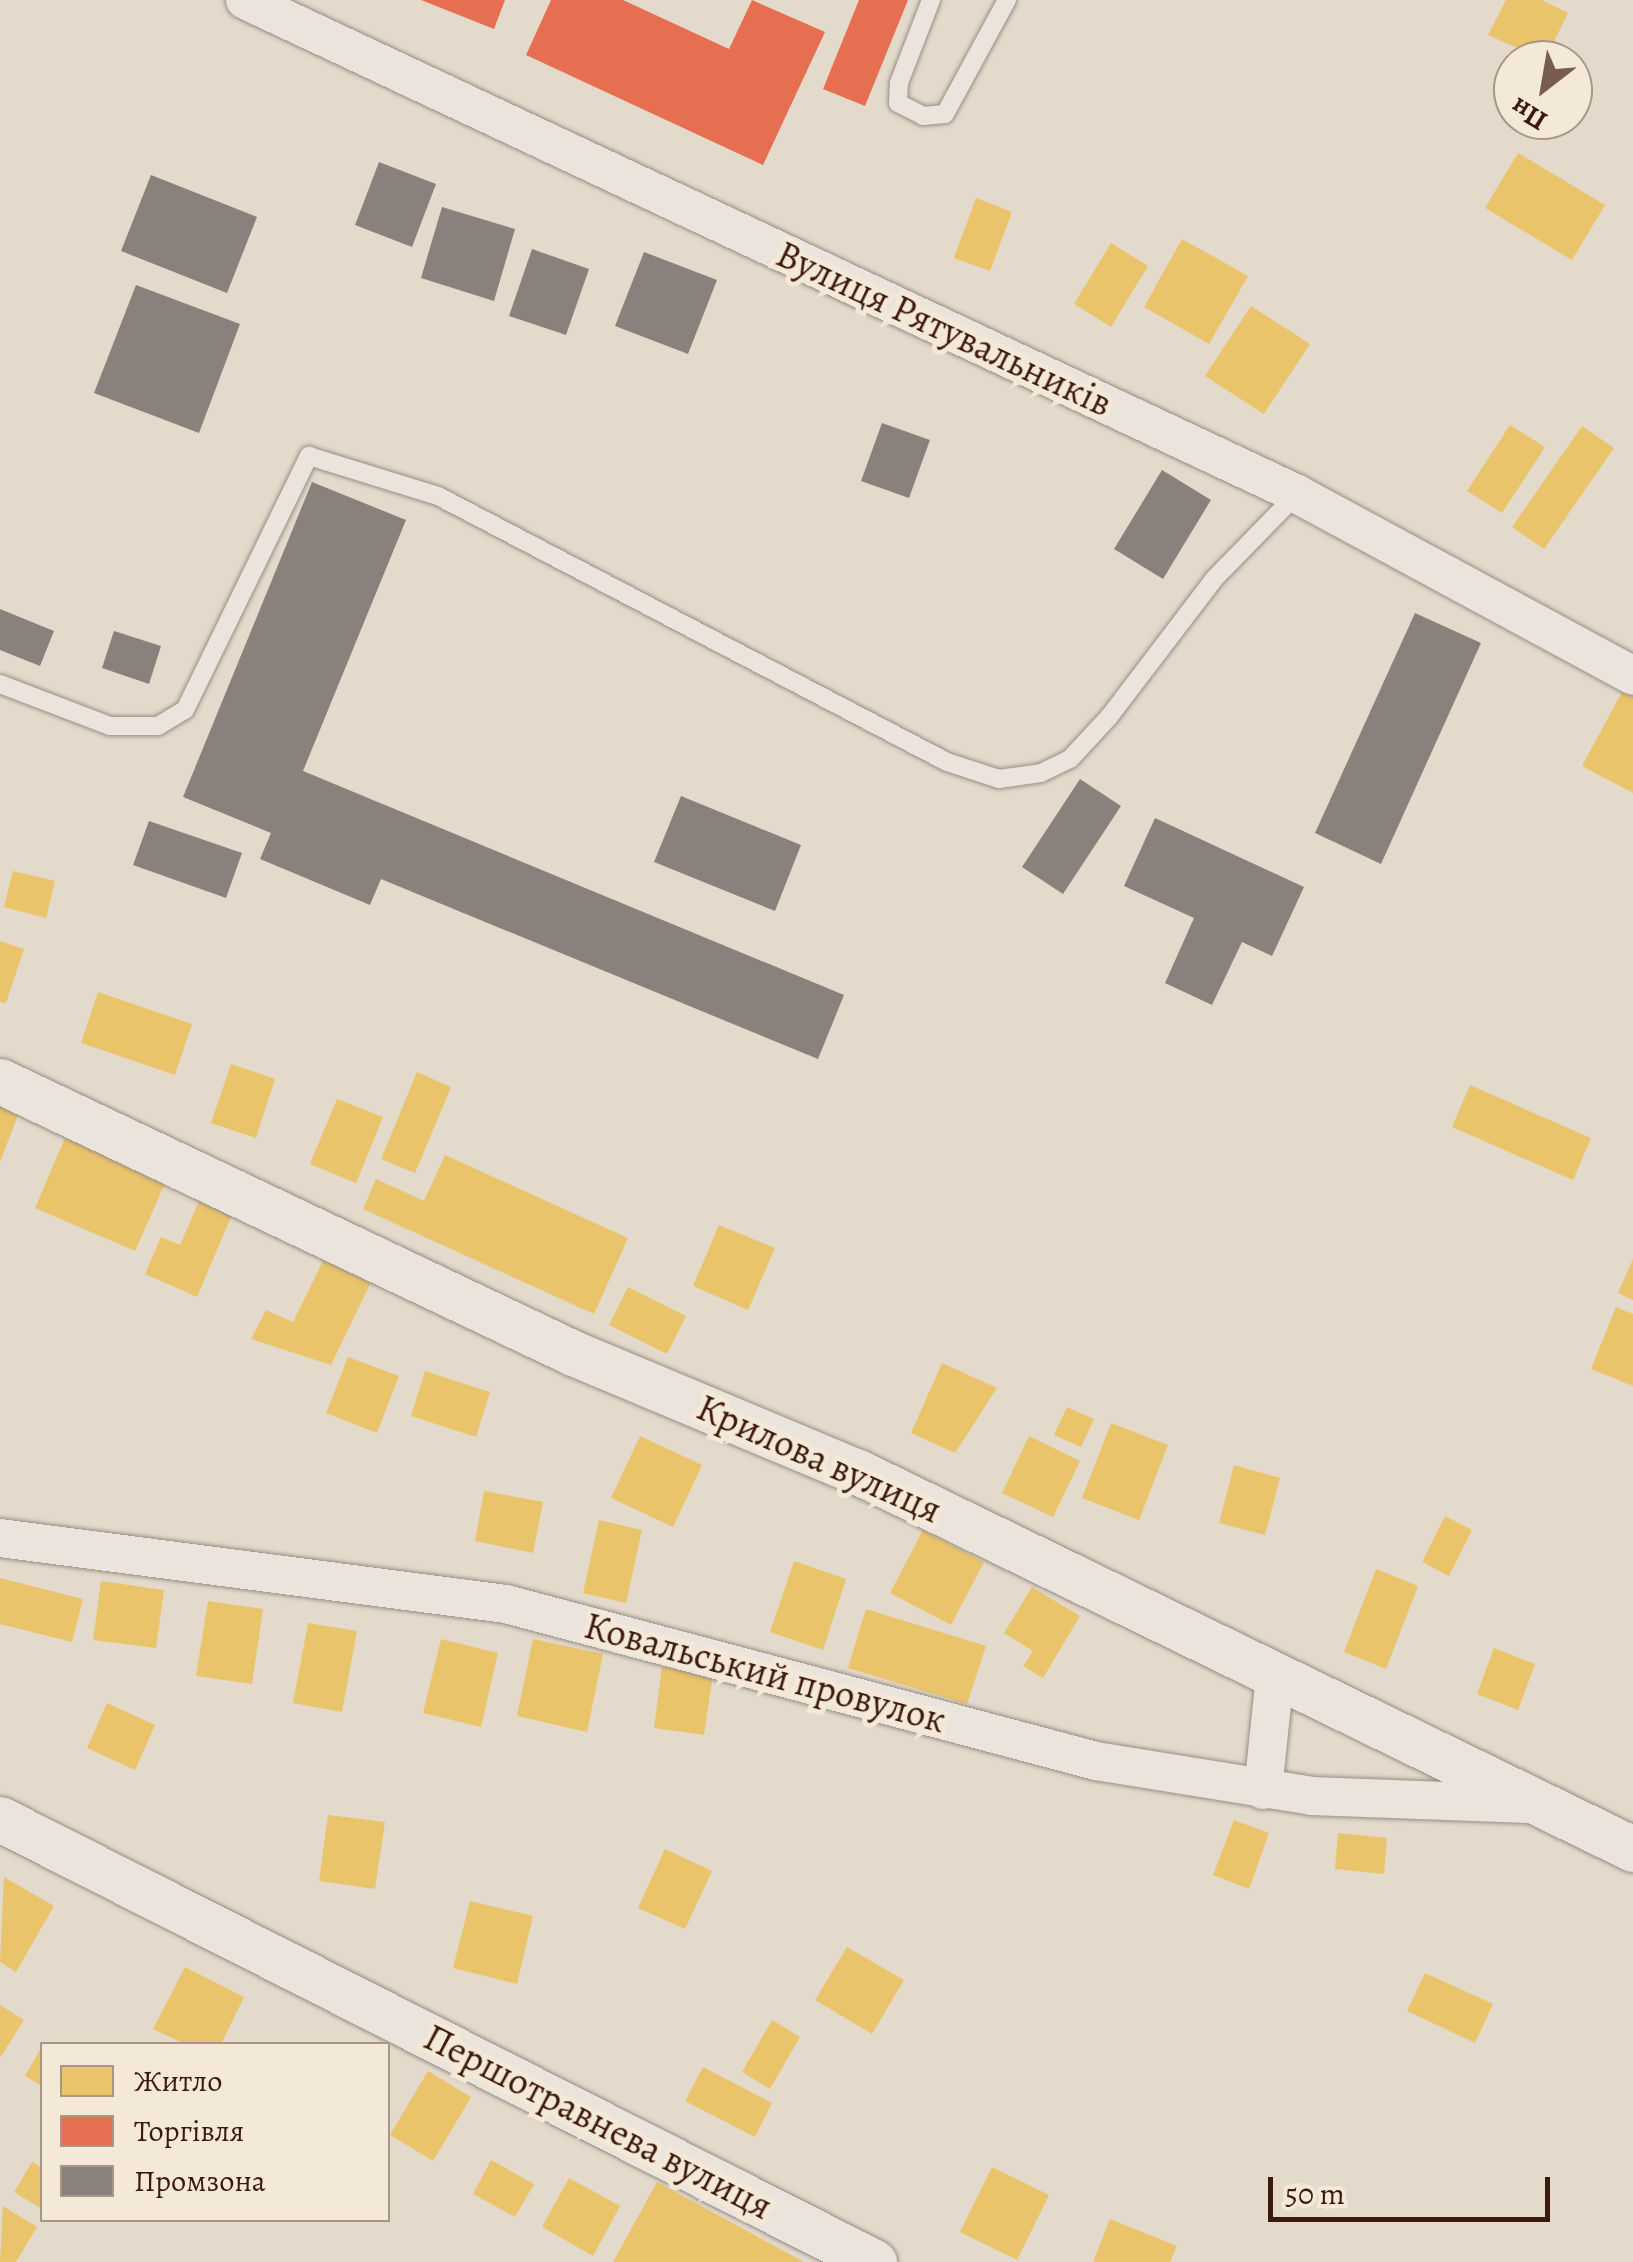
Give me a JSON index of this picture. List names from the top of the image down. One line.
{"streets":{"street":["Вулиця Рятувальників","Крилова вулиця","Ковальський провулок","Першотравнева вулиця"]},"crossings":[["Крилова вулиця","Ковальський провулок"]],"legend":["Житло","Торгівля","Промзона"],"scale_bar":"50 m","north":"bottom left"}
